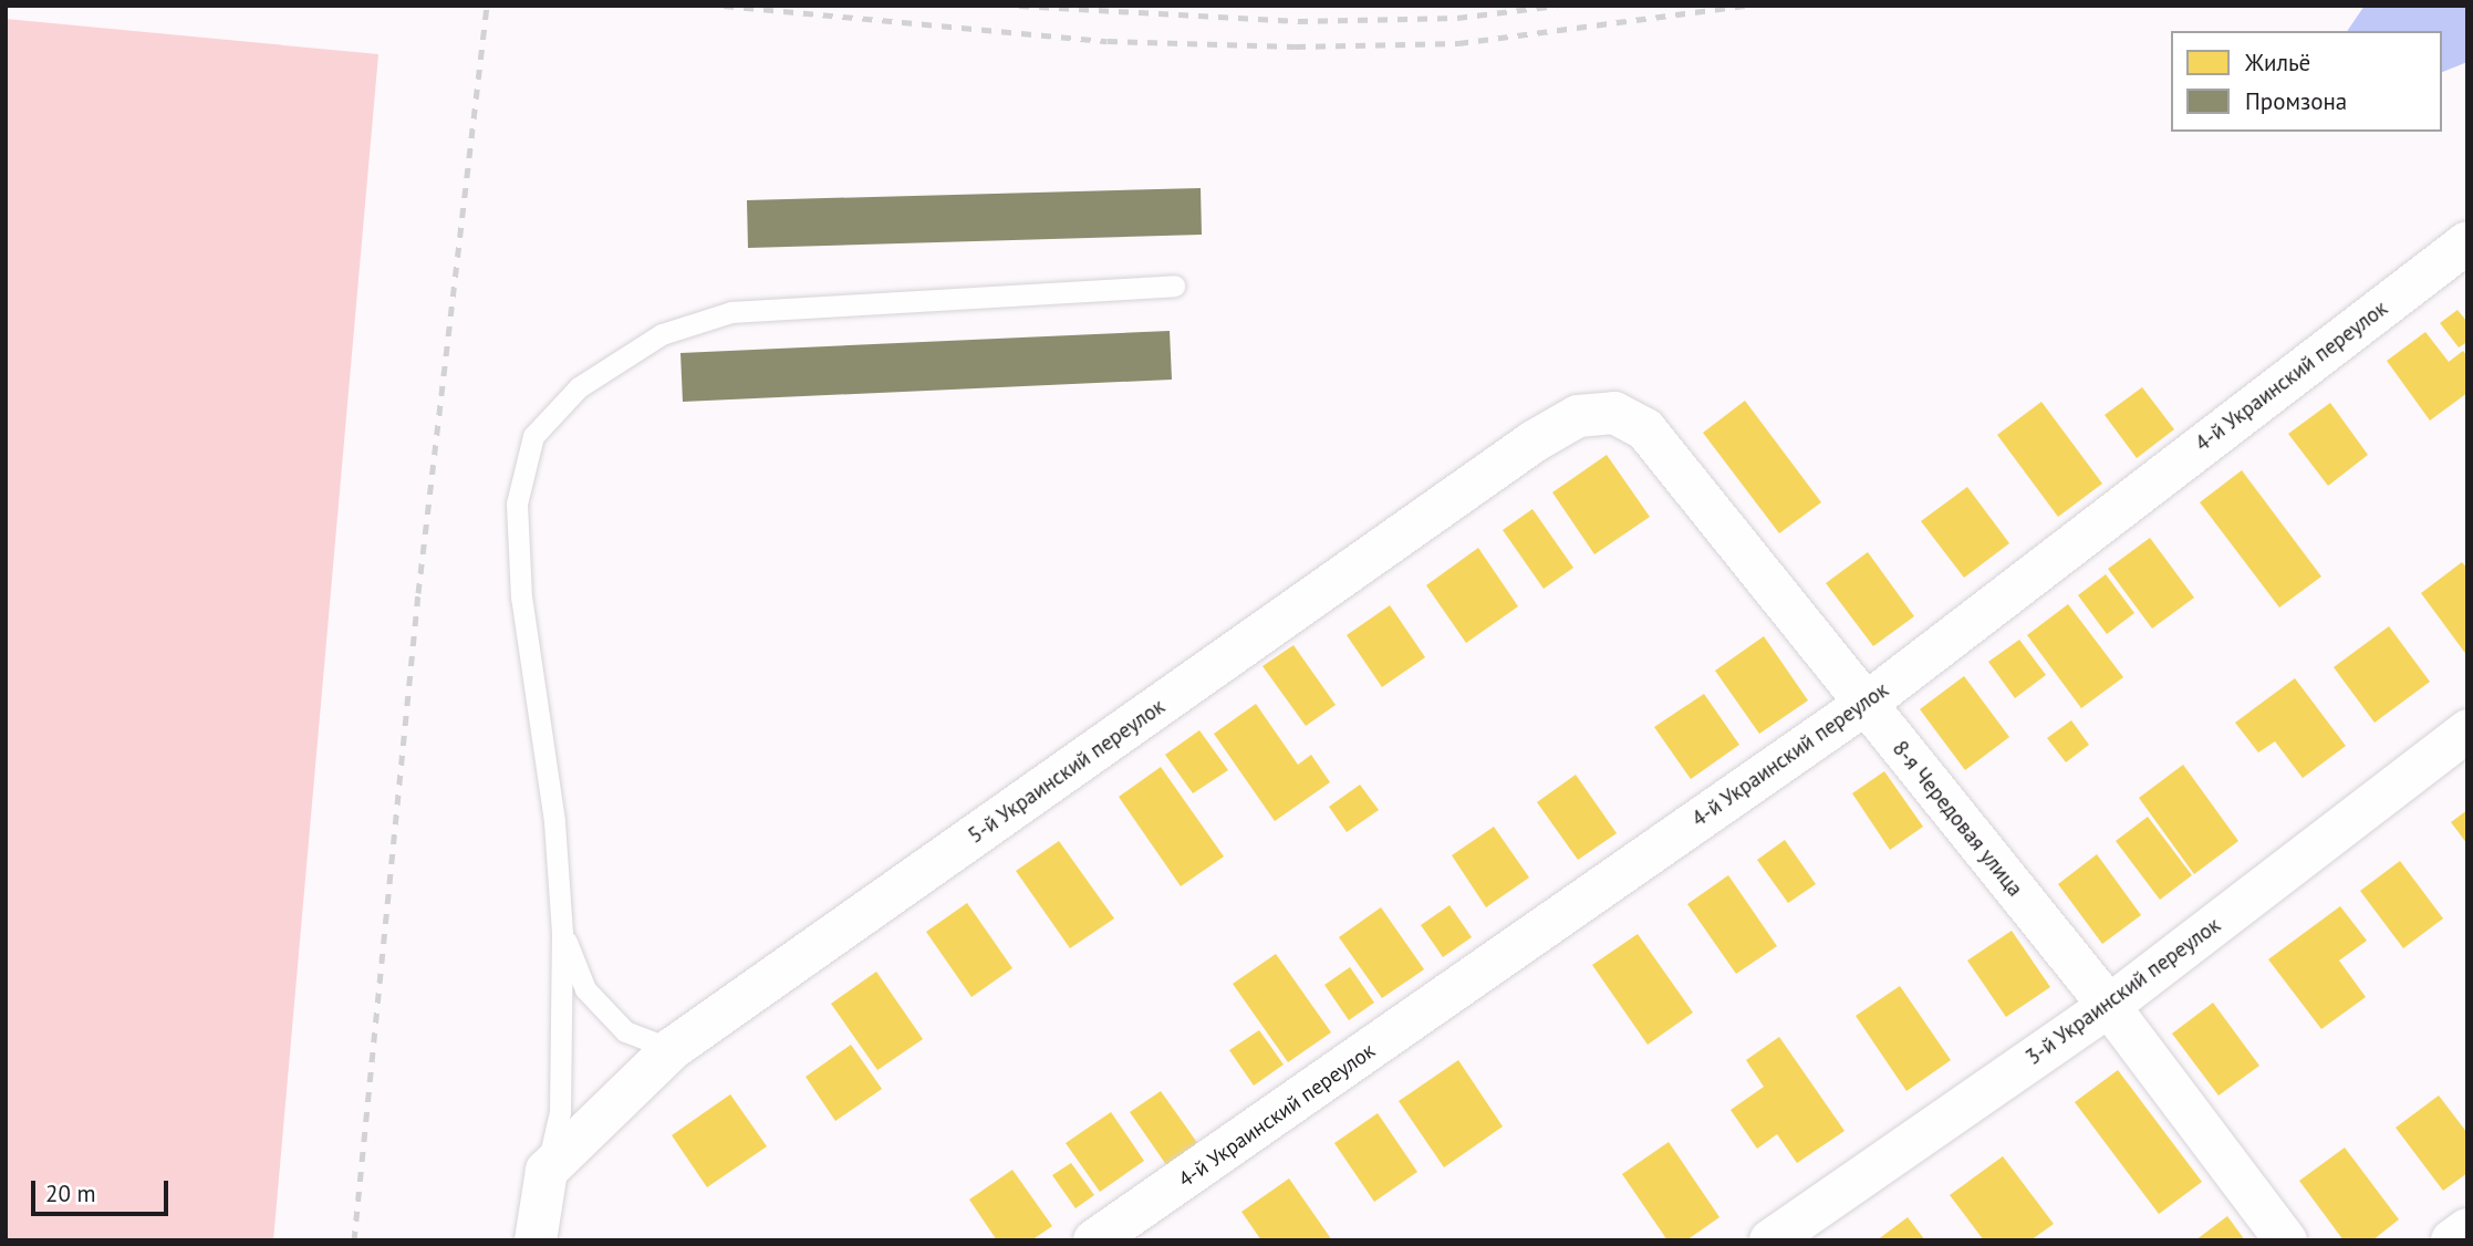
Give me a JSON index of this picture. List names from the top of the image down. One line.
{"streets":{"street":["4-й Украинский переулок","5-й Украинский переулок","8-я Чередовая улица","3-й Украинский переулок"]},"crossings":[["4-й Украинский переулок","8-я Чередовая улица"],["5-й Украинский переулок","8-я Чередовая улица"],["8-я Чередовая улица","3-й Украинский переулок"]],"legend":["Жильё","Промзона"],"scale_bar":"20 m"}
